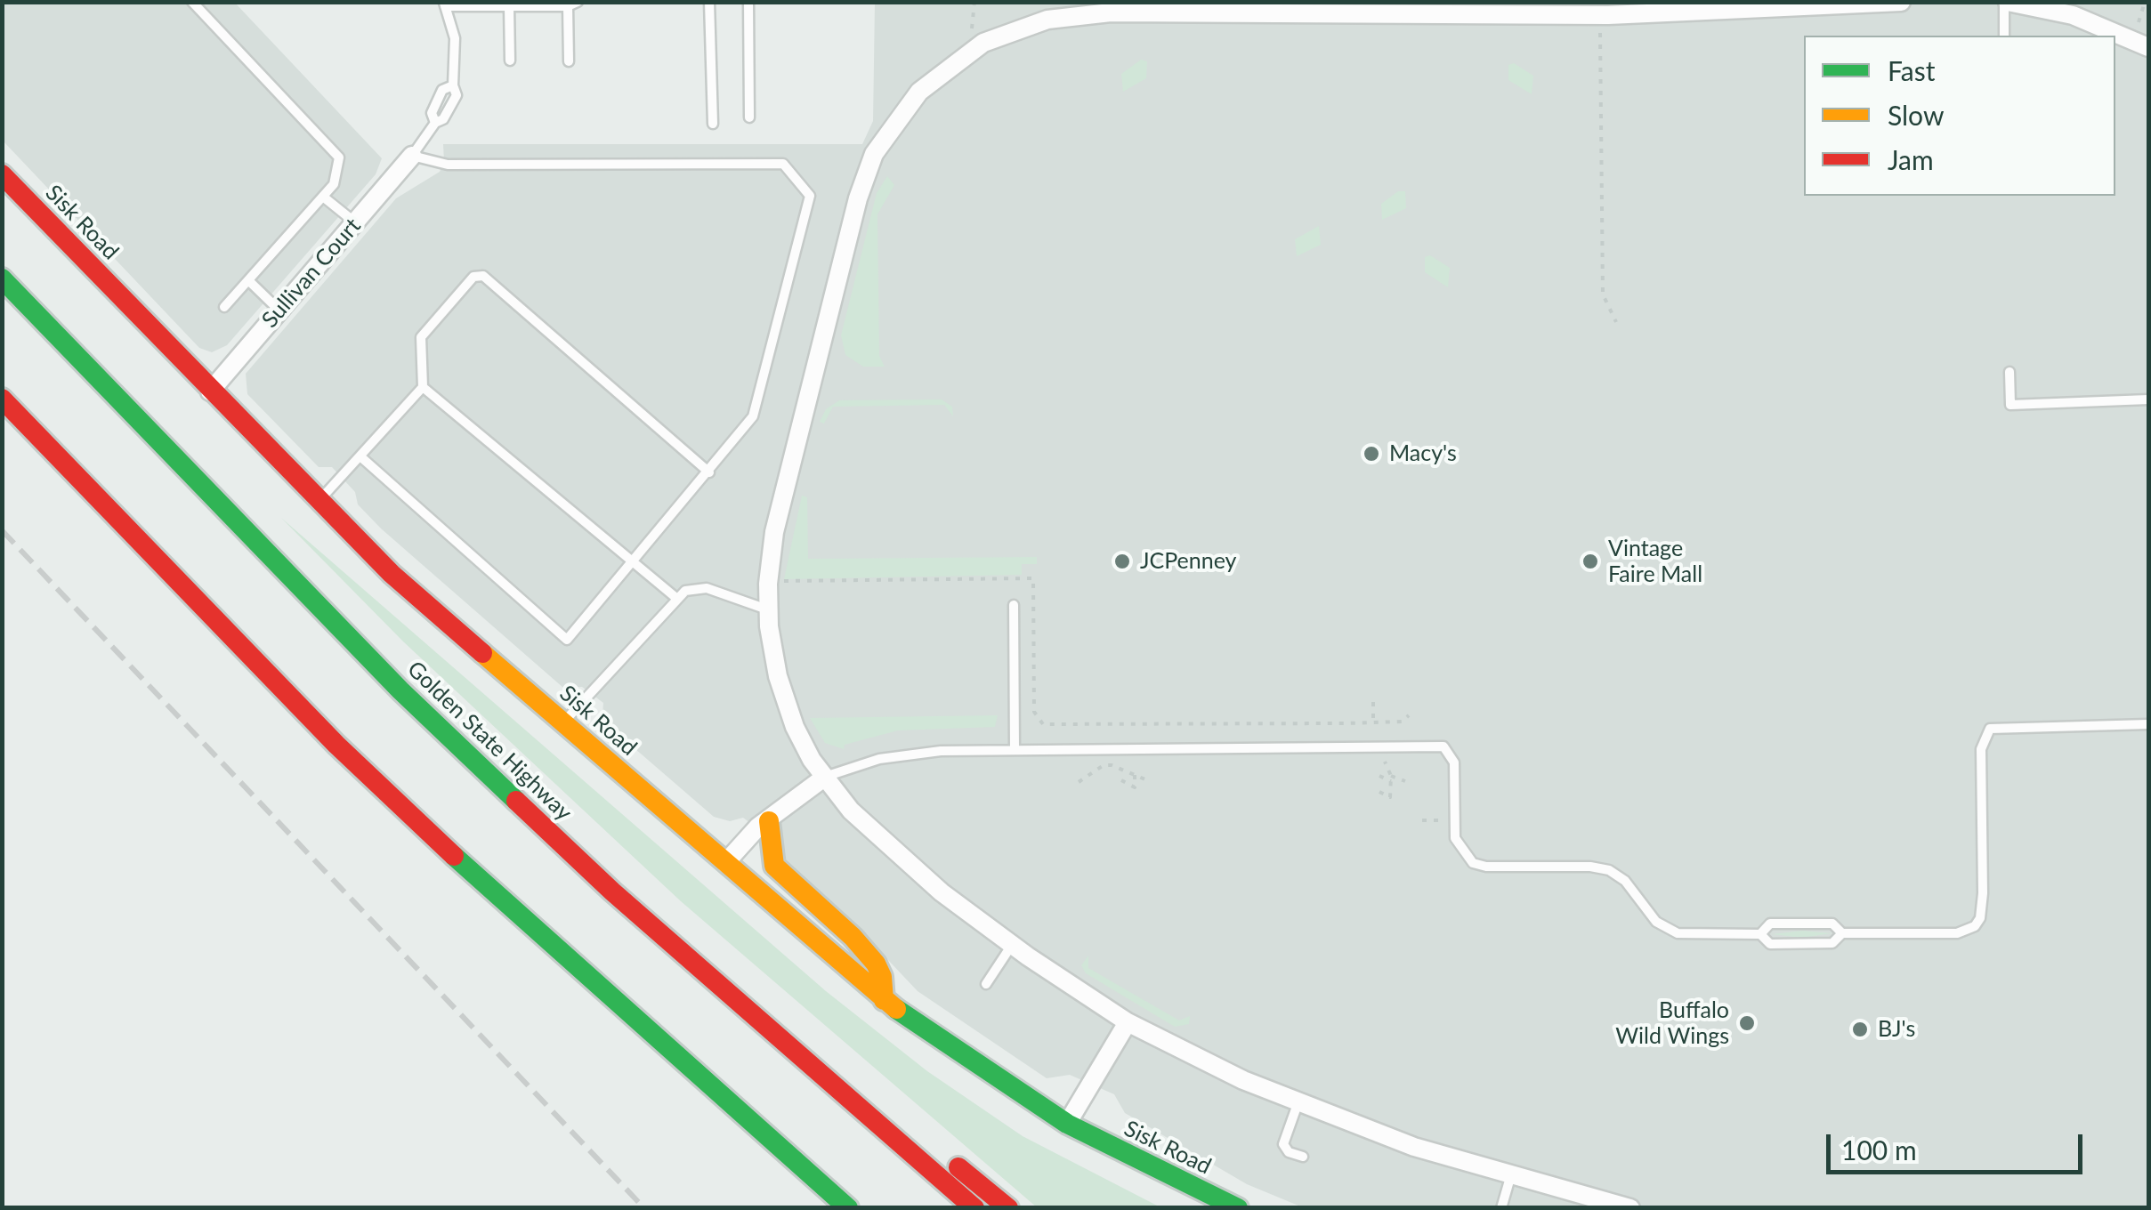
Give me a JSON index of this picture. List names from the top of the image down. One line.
{"streets":{"main road":["Sisk Road","Golden State Highway"],"street":["Sullivan Court"]},"crossings":[["Sisk Road","Sullivan Court"]],"places":["Macy's","JCPenney","Vintage Faire Mall","Buffalo Wild Wings","BJ's"],"legend":["Fast","Slow","Jam"],"scale_bar":"100 m"}
